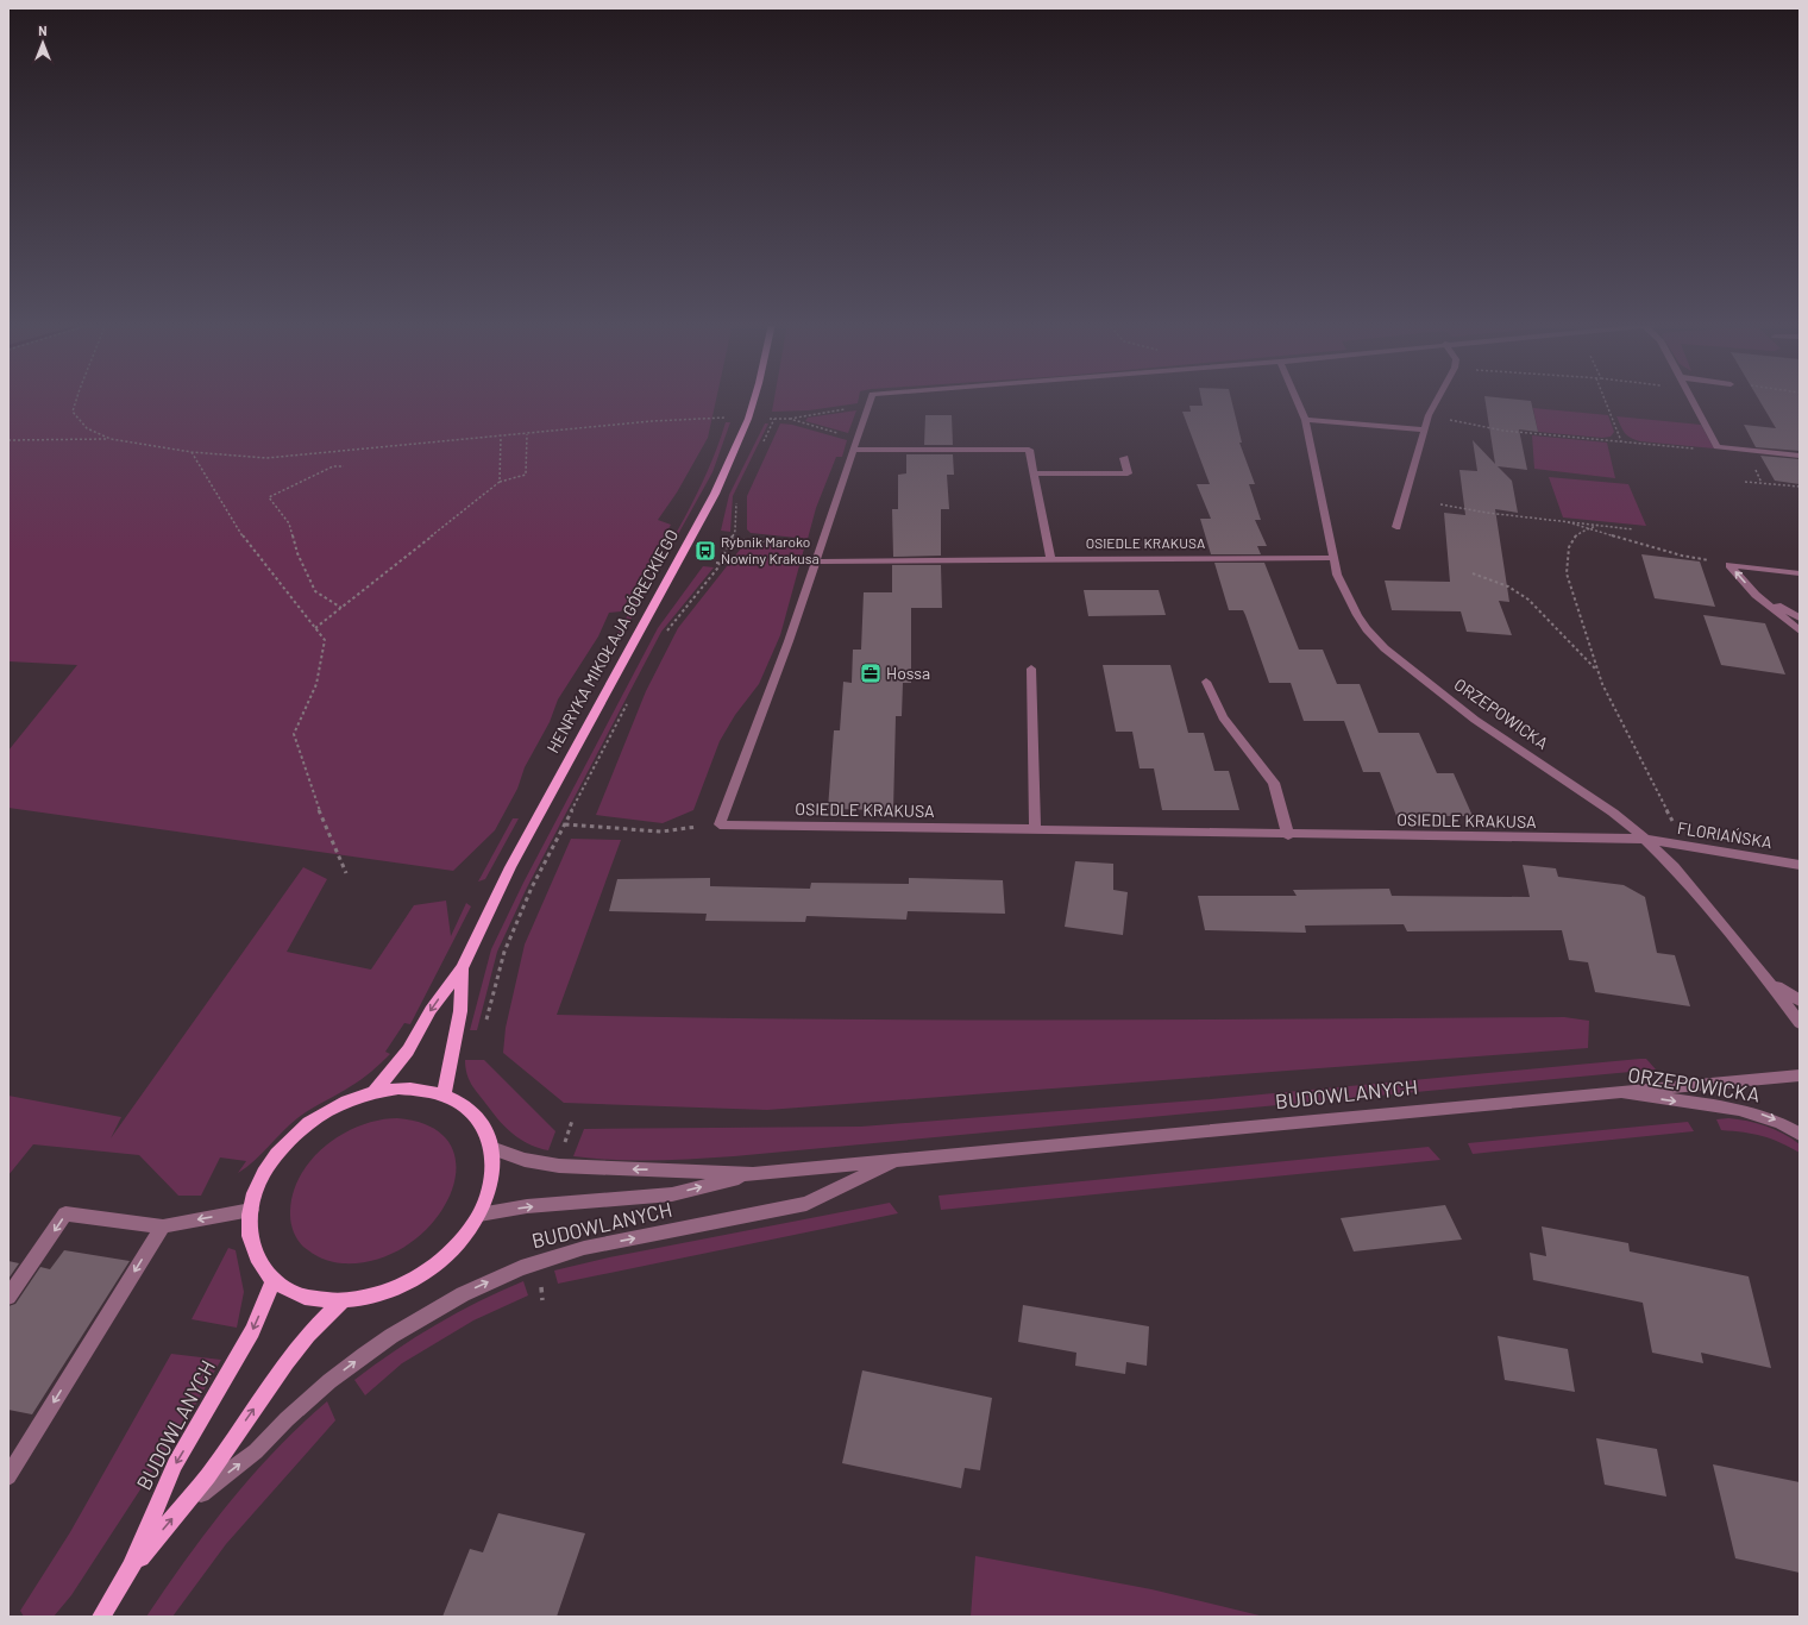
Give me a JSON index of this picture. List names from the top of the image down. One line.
{"streets":{"main road":["HENRYKA MIKOŁAJA GÓRECKIEGO","BUDOWLANYCH"],"street":["OSIEDLE KRAKUSA","ORZEPOWICKA","FLORIAŃSKA"]},"crossings":[["OSIEDLE KRAKUSA","ORZEPOWICKA"],["OSIEDLE KRAKUSA","FLORIAŃSKA"],["ORZEPOWICKA","FLORIAŃSKA"],["ORZEPOWICKA","BUDOWLANYCH"]],"places":{"bus stop":["Rybnik Maroko Nowiny Krakusa"],"office":["Hossa"]},"north":"top"}
